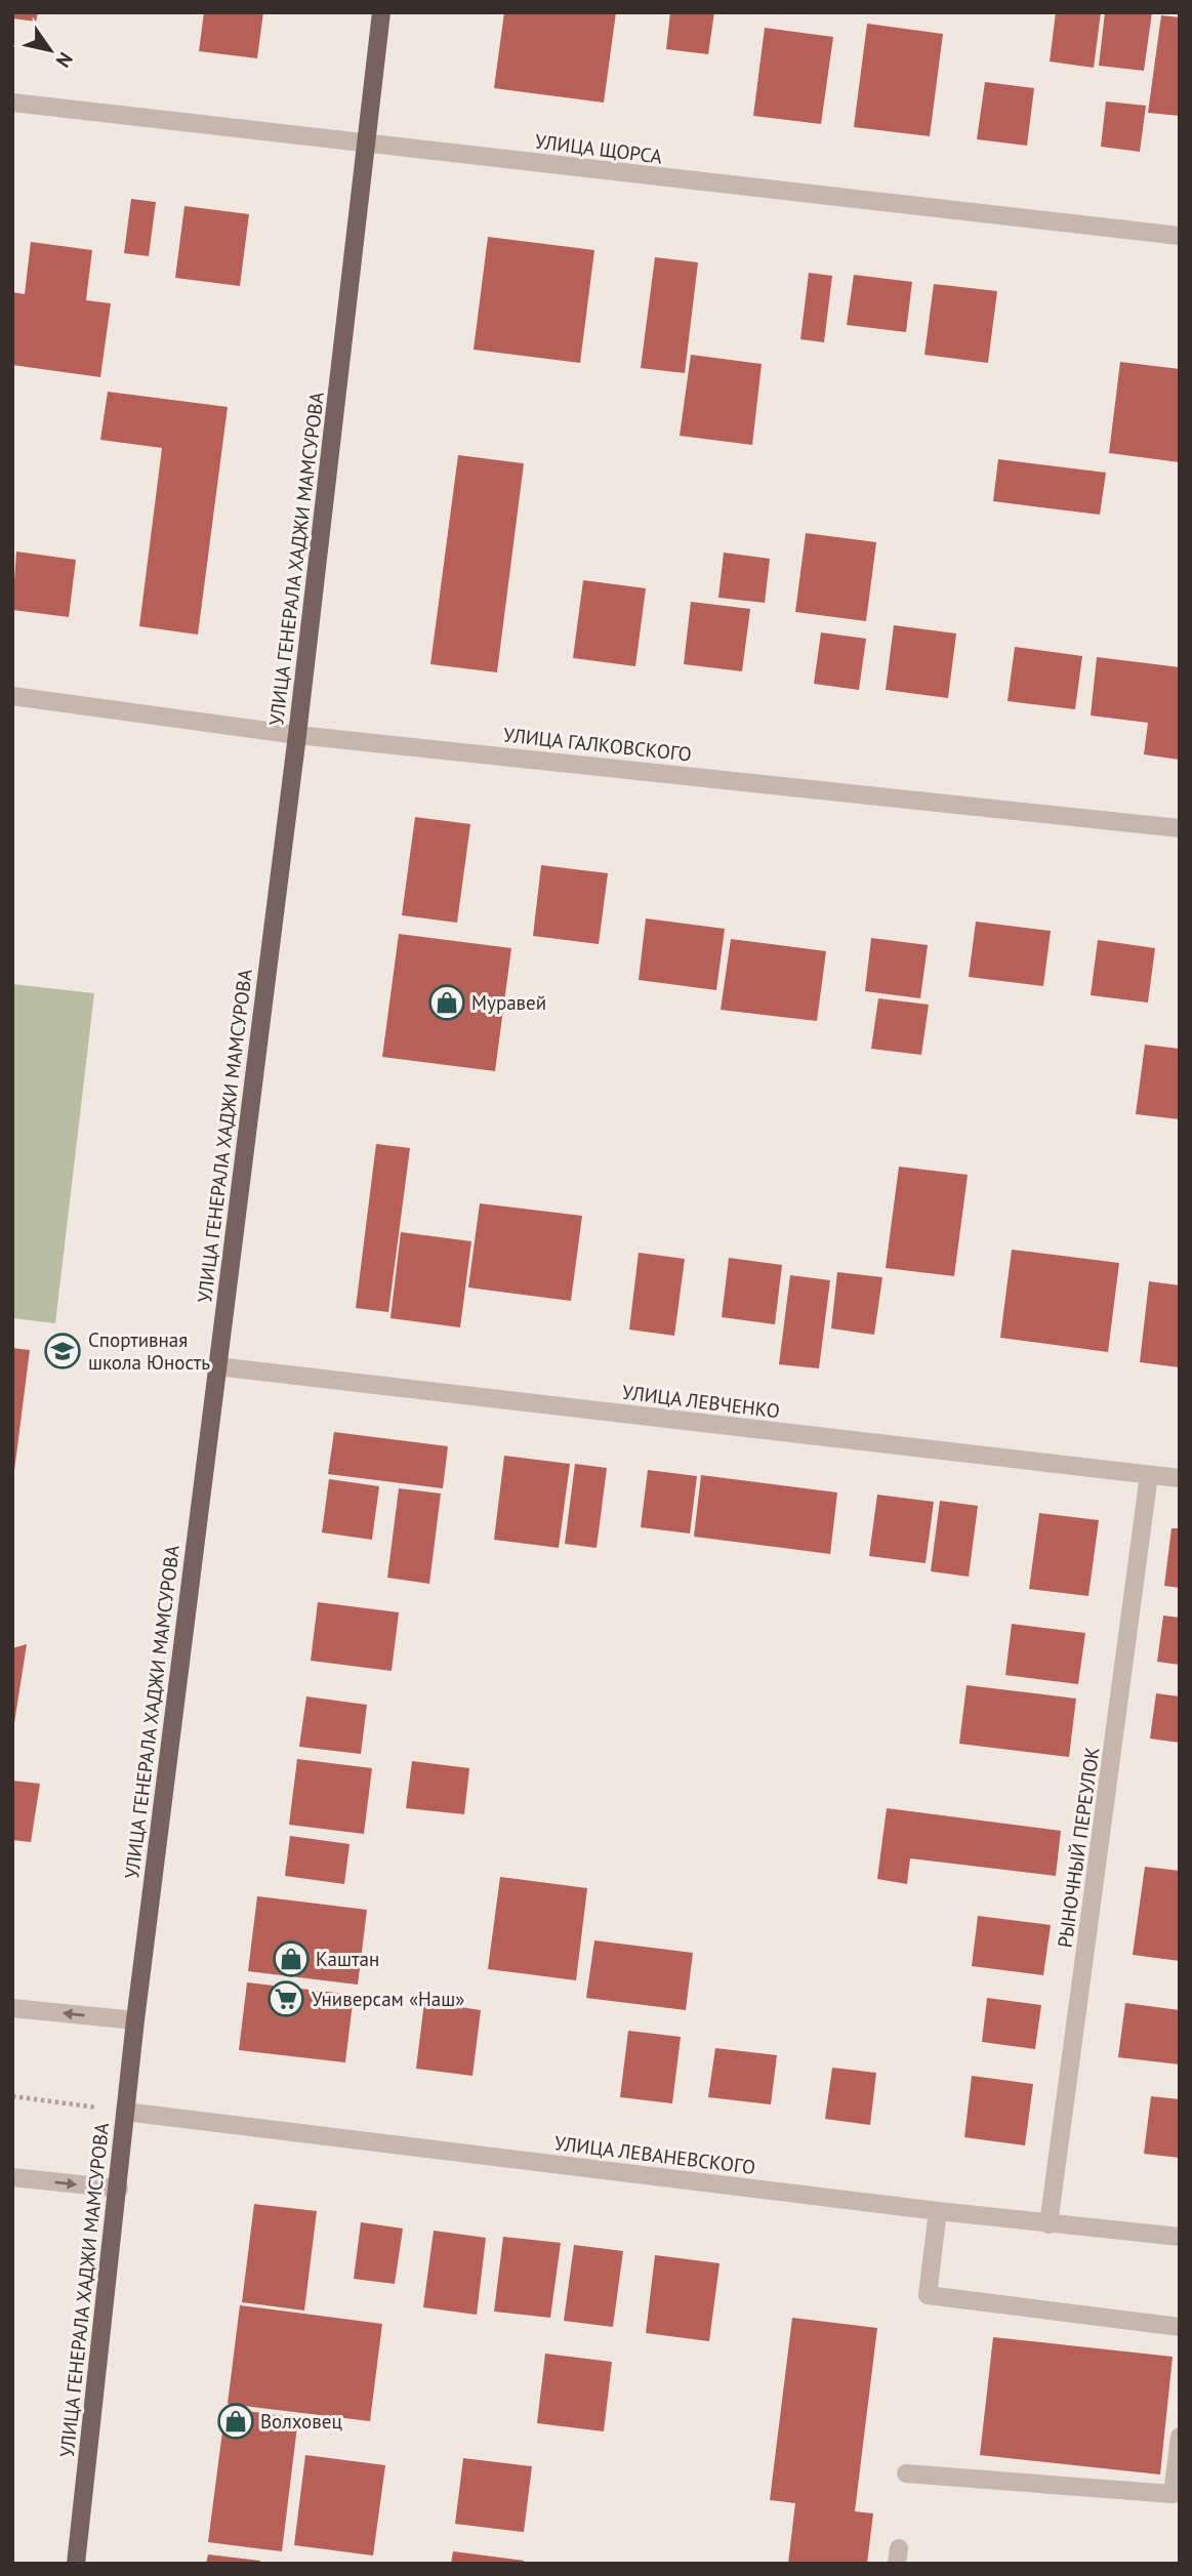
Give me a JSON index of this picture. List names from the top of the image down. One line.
{"streets":{"main road":["УЛИЦА ГЕНЕРАЛА ХАДЖИ МАМСУРОВА"],"street":["УЛИЦА ЩОРСА","УЛИЦА ГАЛКОВСКОГО","УЛИЦА ЛЕВЧЕНКО","РЫНОЧНЫЙ ПЕРЕУЛОК","УЛИЦА ЛЕВАНЕВСКОГО"]},"crossings":[["УЛИЦА ЩОРСА","УЛИЦА ГЕНЕРАЛА ХАДЖИ МАМСУРОВА"],["УЛИЦА ГЕНЕРАЛА ХАДЖИ МАМСУРОВА","УЛИЦА ГАЛКОВСКОГО"],["УЛИЦА ГЕНЕРАЛА ХАДЖИ МАМСУРОВА","УЛИЦА ЛЕВЧЕНКО"],["УЛИЦА ГЕНЕРАЛА ХАДЖИ МАМСУРОВА","УЛИЦА ЛЕВАНЕВСКОГО"],["УЛИЦА ЛЕВЧЕНКО","РЫНОЧНЫЙ ПЕРЕУЛОК"],["РЫНОЧНЫЙ ПЕРЕУЛОК","УЛИЦА ЛЕВАНЕВСКОГО"]],"places":{"shop":["Муравей","Каштан","Волховец"],"school or university":["Спортивная школа Юность"],"supermarket":["Универсам «Наш»"]},"north":"bottom right"}
